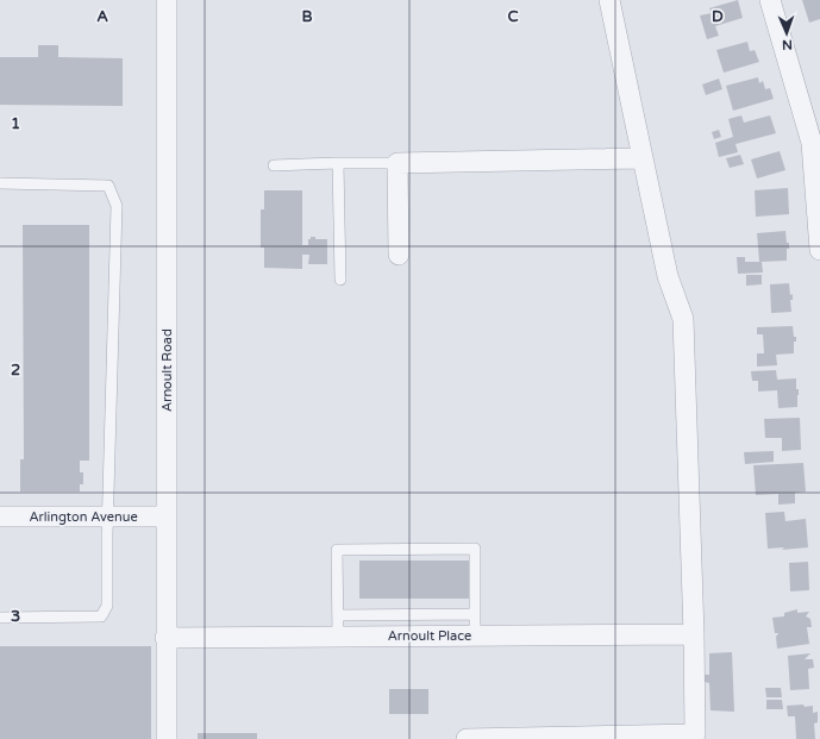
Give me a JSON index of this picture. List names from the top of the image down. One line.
{"streets":{"street":["Arnoult Road","Arlington Avenue","Arnoult Place"]},"crossings":[["Arnoult Road","Arlington Avenue"],["Arnoult Road","Arnoult Place"]],"north":"bottom","grid":{"columns":["A","B","C","D"],"rows":["1","2","3"]}}
